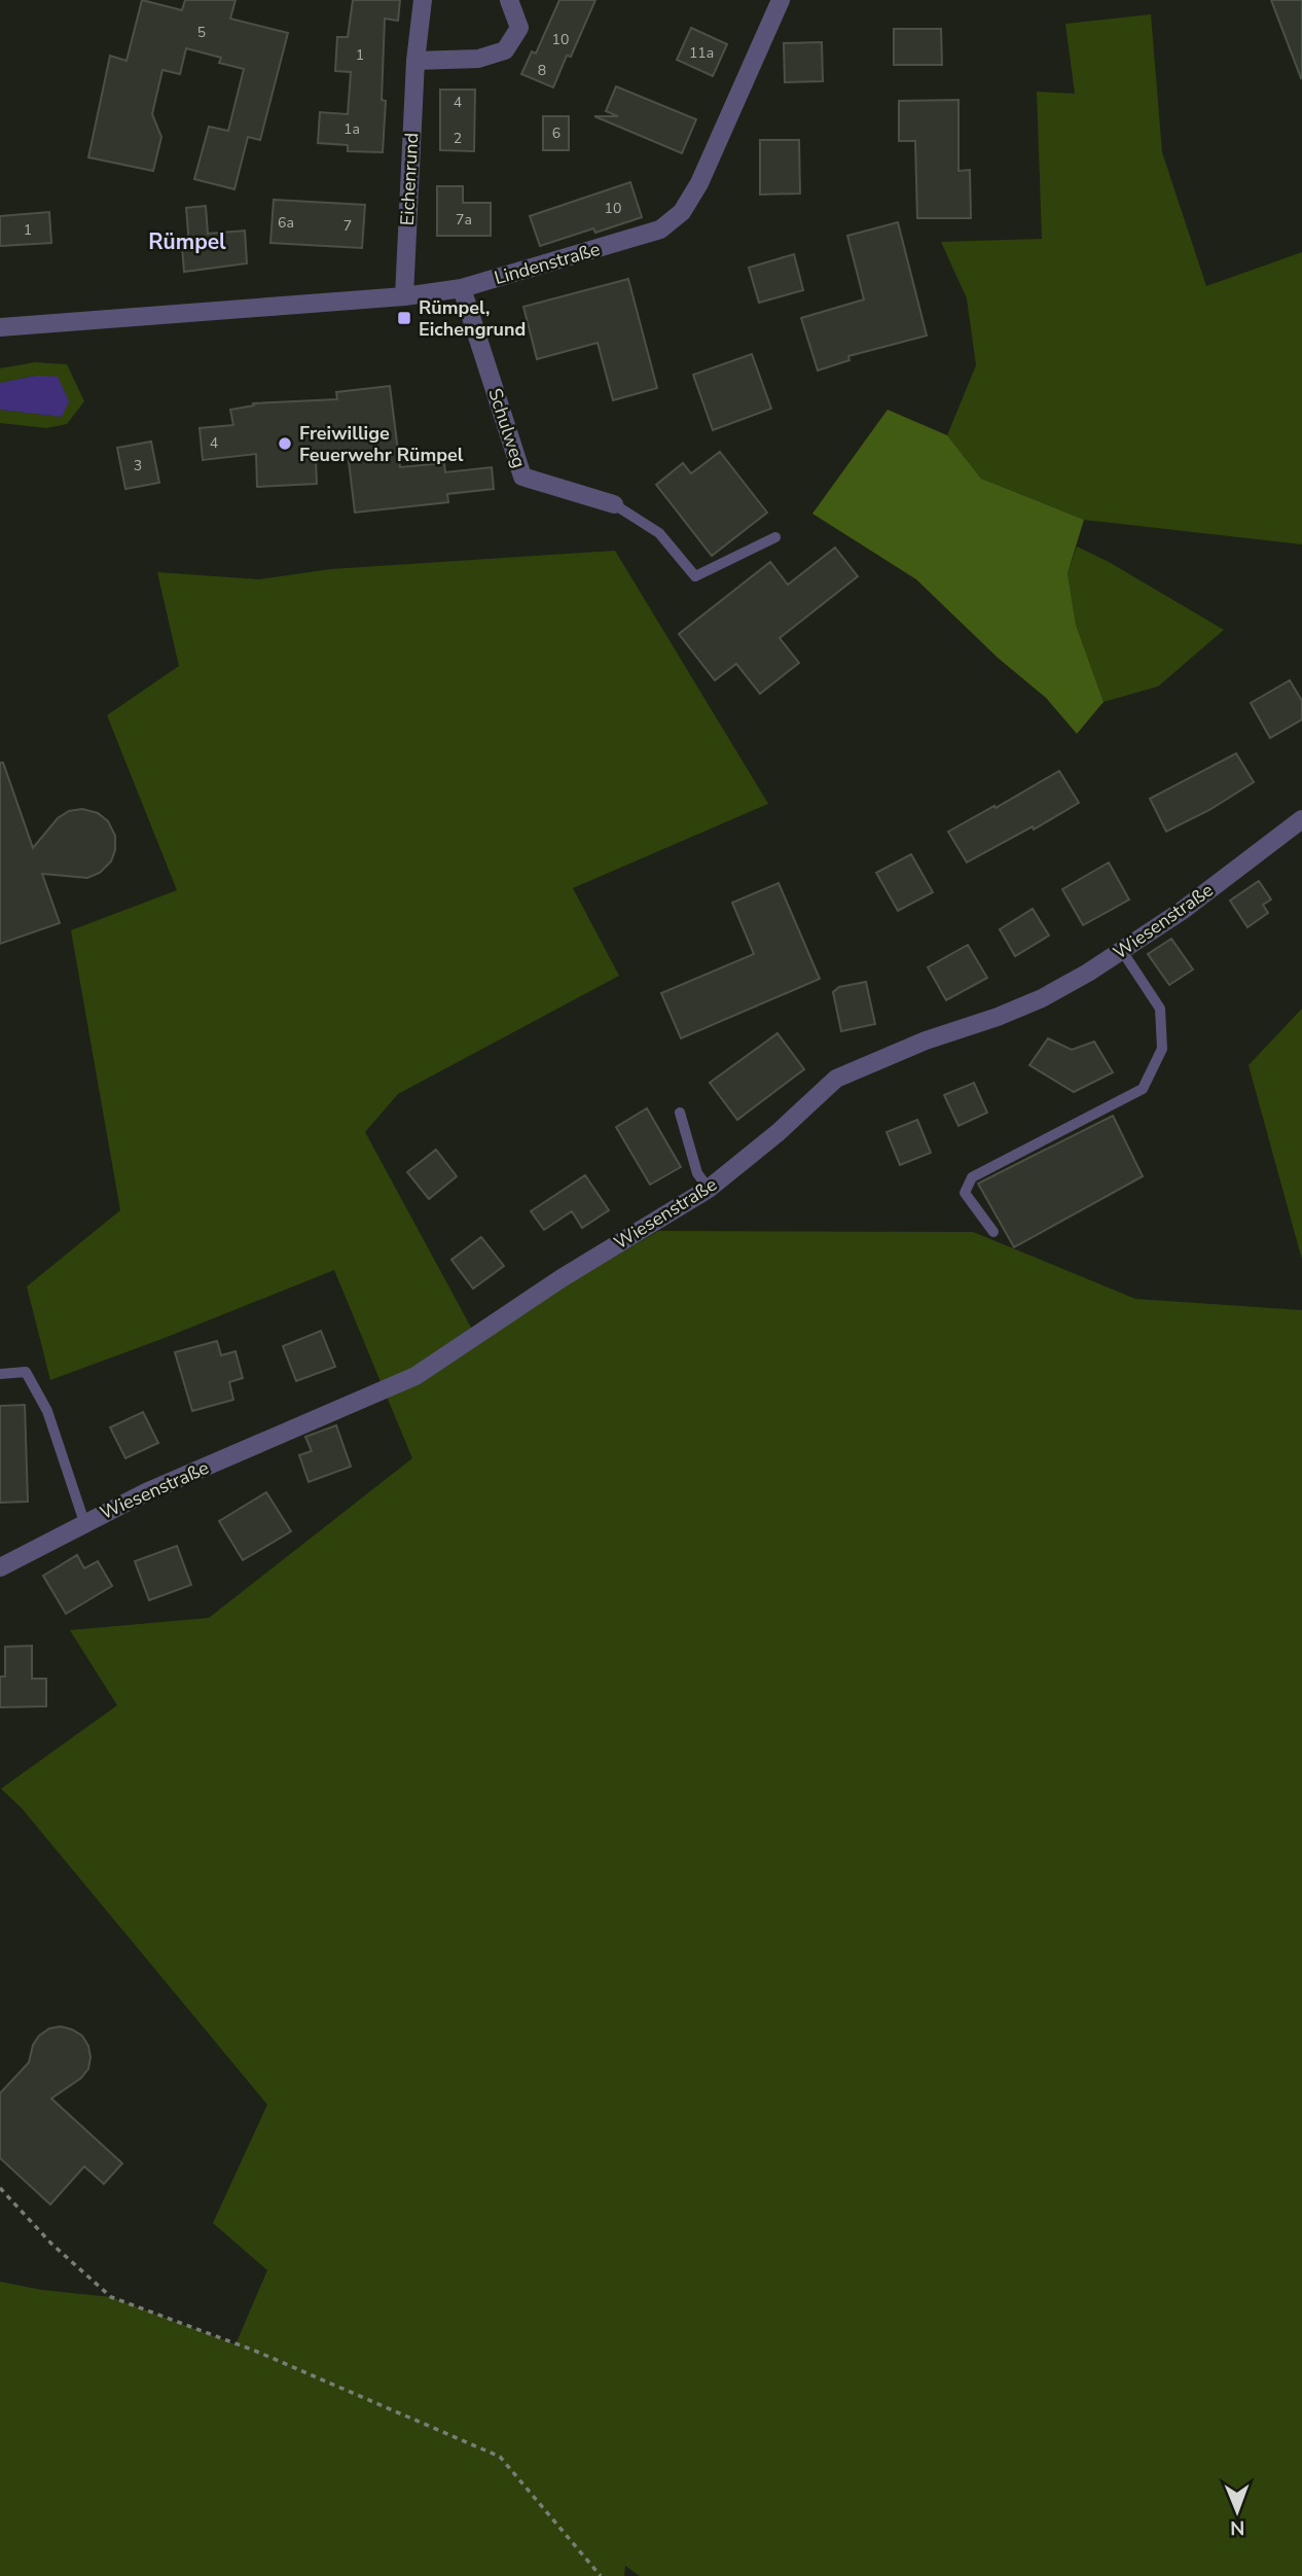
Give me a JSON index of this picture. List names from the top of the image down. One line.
{"streets":{"street":["Eichenrund","Lindenstraße","Schulweg","Wiesenstraße"]},"crossings":[["Eichenrund","Lindenstraße"],["Lindenstraße","Schulweg"]],"districts":["Rümpel"],"places":{"transit":["Rümpel, Eichengrund"],"other":["Freiwillige Feuerwehr Rümpel"]},"house_numbers":["5","10","11a","1","8","4","1a","6","2","10","7a","6a","7","1","4","3"],"north":"bottom"}
